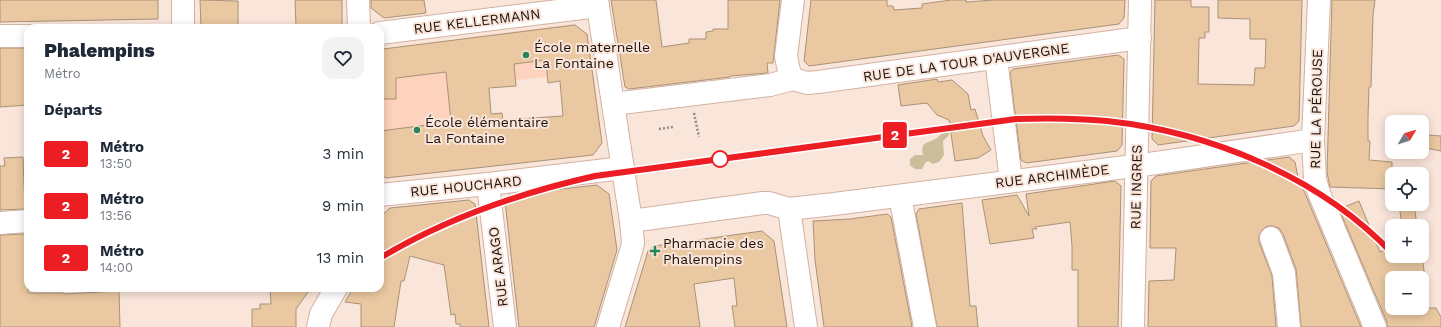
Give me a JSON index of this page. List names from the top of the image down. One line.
{"streets":{"street":["RUE KELLERMANN","RUE DE LA TOUR D'AUVERGNE","RUE LA PÉROUSE","RUE ARCHIMÈDE","RUE HOUCHARD","RUE INGRES","RUE ARAGO"]},"crossings":[["RUE DE LA TOUR D'AUVERGNE","RUE INGRES"],["RUE LA PÉROUSE","RUE ARCHIMÈDE"],["RUE ARCHIMÈDE","RUE INGRES"],["RUE HOUCHARD","RUE ARAGO"]],"places":{"other":["École maternelle La Fontaine","École élémentaire La Fontaine"],"health":["Pharmacie des Phalempins"]},"lines":["metro line 2"],"north":"top right","page":{"on_map":"2","heading":[["Phalempins","Métro"],"Départs"],"map_buttons":["+","−"],"list":[{"mark":"2","name":"Métro","note":"13:50","value":"3 min"},{"mark":"2","name":"Métro","note":"13:56","value":"9 min"},{"mark":"2","name":"Métro","note":"14:00","value":"13 min"}]}}
